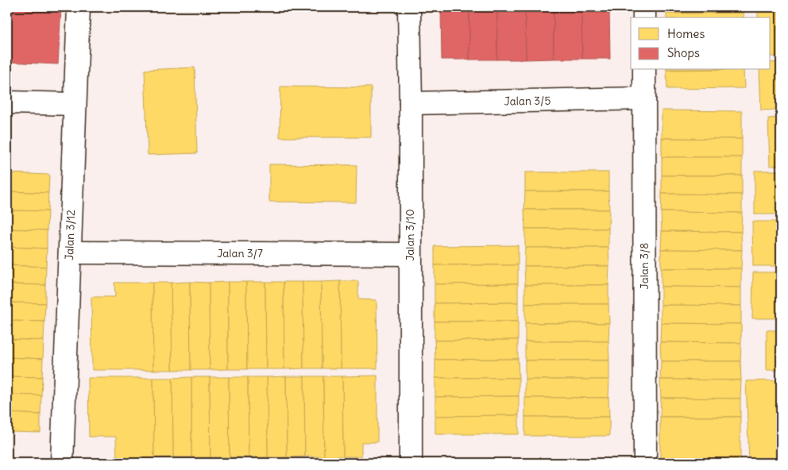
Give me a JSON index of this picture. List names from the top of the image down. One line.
{"streets":{"street":["Jalan 3/5","Jalan 3/12","Jalan 3/10","Jalan 3/7","Jalan 3/8"]},"crossings":[["Jalan 3/5","Jalan 3/10"],["Jalan 3/5","Jalan 3/8"],["Jalan 3/12","Jalan 3/7"],["Jalan 3/10","Jalan 3/7"]],"legend":["Homes","Shops"]}
